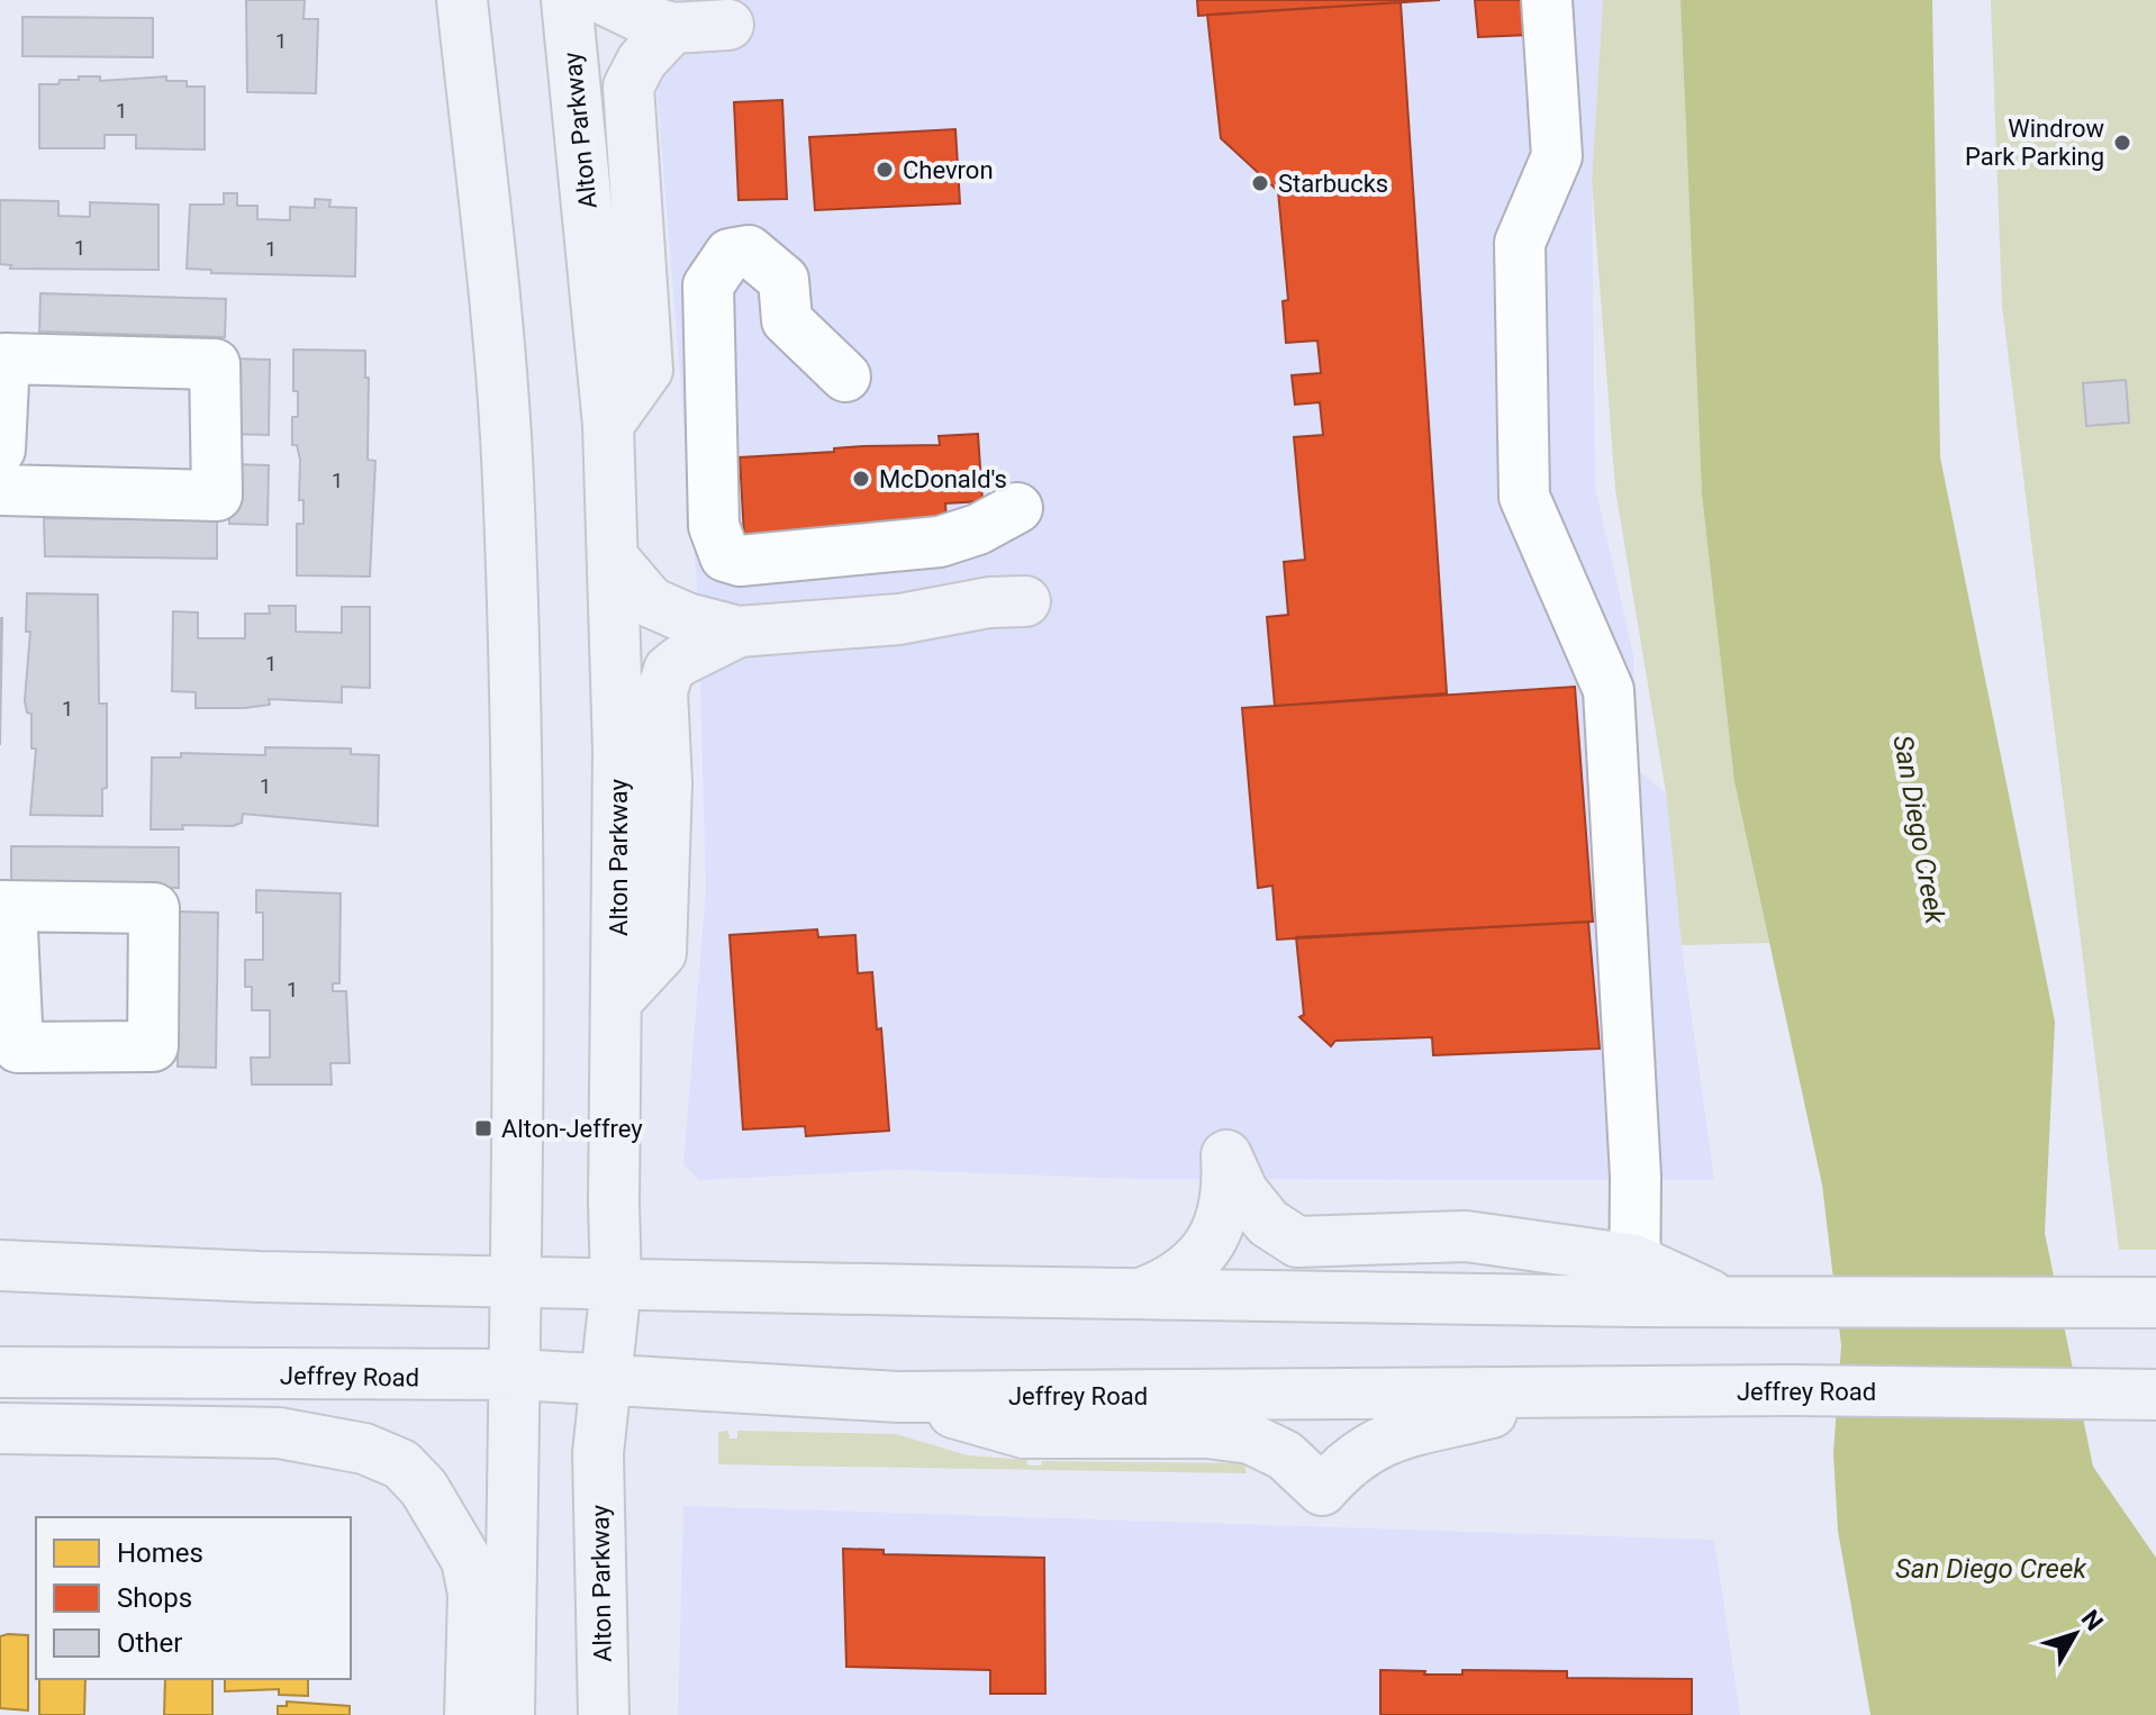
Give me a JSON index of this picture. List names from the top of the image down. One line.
{"streets":{"main road":["Alton Parkway","Jeffrey Road"]},"crossings":[["Alton Parkway","Jeffrey Road"]],"water":["San Diego Creek"],"places":{"other":["Windrow Park Parking","Chevron","Starbucks","McDonald's"],"transit":["Alton-Jeffrey"]},"house_numbers":["1","1","1","1","1","1","1","1","1"],"legend":["Homes","Shops","Other"],"north":"top right"}
